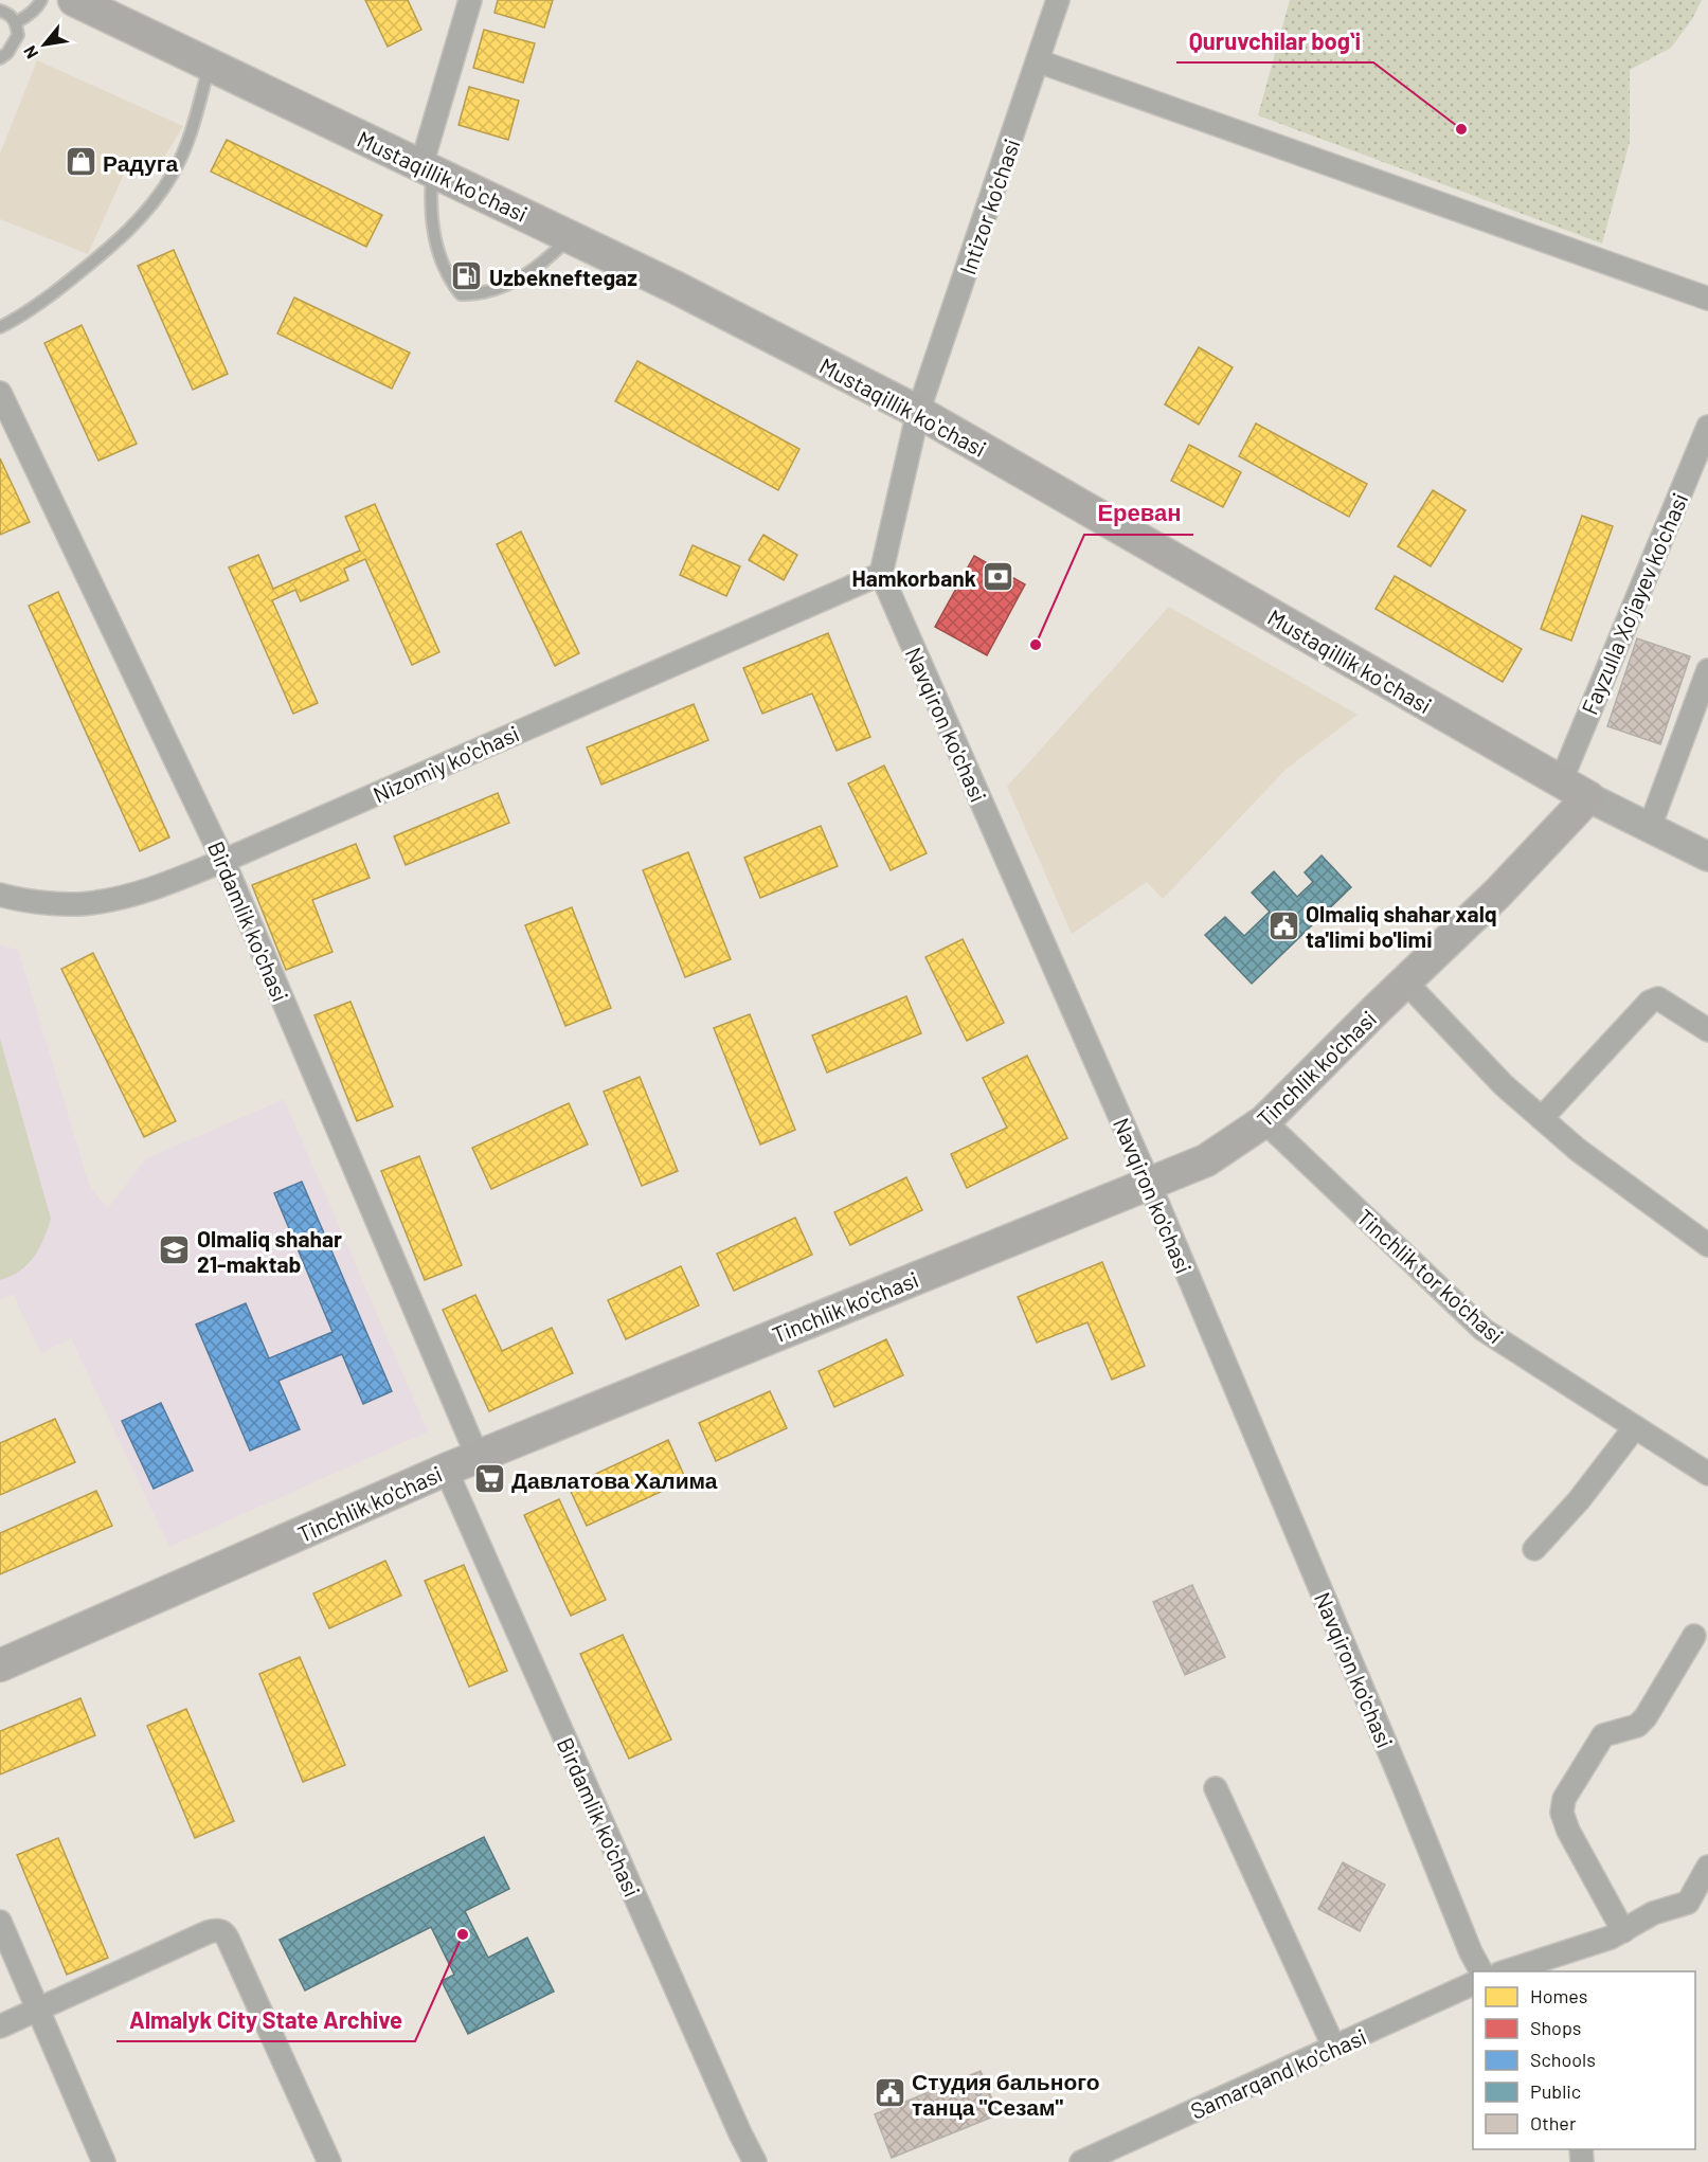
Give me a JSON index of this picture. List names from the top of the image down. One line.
{"streets":{"main road":["Mustaqillik koʻchasi","Tinchlik ko'chasi"],"street":["Intizor ko'chasi","Fayzulla Xo‘jayev ko'chasi","Navqiron ko'chasi","Nizomiy ko'chasi","Birdamlik ko'chasi","Tinchlik tor ko'chasi","Samarqand ko'chasi"]},"crossings":[["Mustaqillik koʻchasi","Intizor ko'chasi"],["Mustaqillik koʻchasi","Fayzulla Xo‘jayev ko'chasi"],["Mustaqillik koʻchasi","Tinchlik ko'chasi"],["Navqiron ko'chasi","Nizomiy ko'chasi"],["Navqiron ko'chasi","Tinchlik ko'chasi"],["Nizomiy ko'chasi","Birdamlik ko'chasi"],["Birdamlik ko'chasi","Tinchlik ko'chasi"],["Tinchlik ko'chasi","Tinchlik tor ko'chasi"]],"places":{"other":["Quruvchilar bogʻi","Ереван","Almalyk City State Archive"],"shop":["Радуга"],"fuel station":["Uzbekneftegaz"],"bank":["Hamkorbank"],"public building":["Olmaliq shahar xalq ta'limi bo'limi","Студия бального танца \"Сезам\""],"school or university":["Olmaliq shahar 21-maktab"],"supermarket":["Давлатова Халима"]},"legend":["Homes","Shops","Schools","Public","Other"],"north":"bottom left"}
